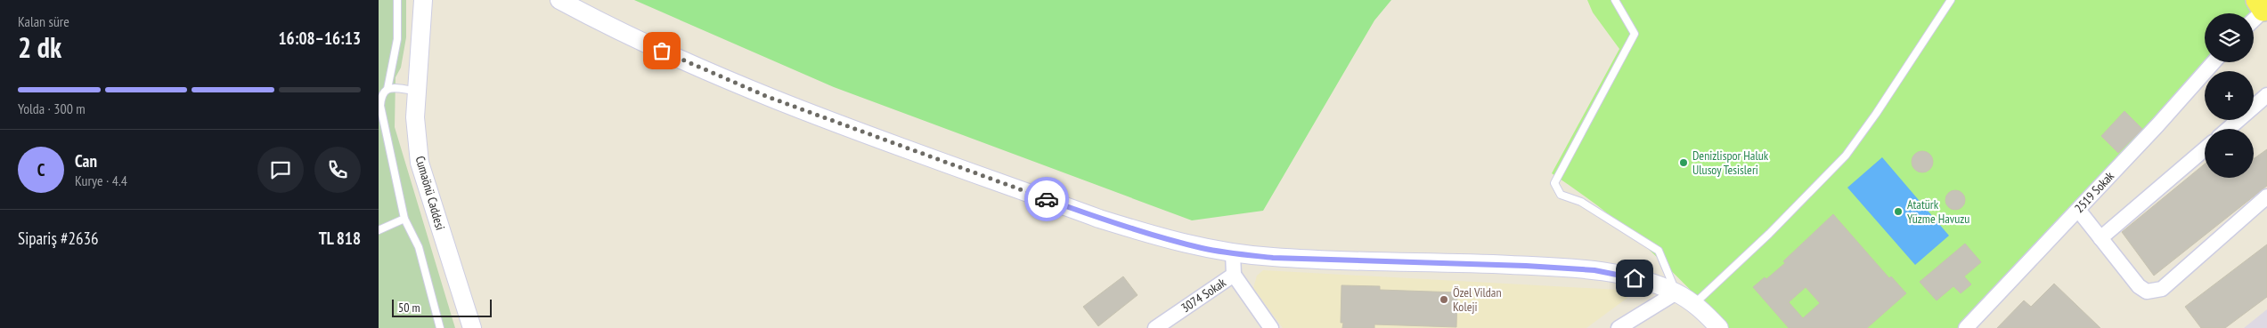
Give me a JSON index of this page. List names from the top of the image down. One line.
{"streets":{"street":["2519 Sokak","Cumaönü Caddesi","3074 Sokak"]},"places":["Denizlispor Haluk Ulusoy Tesisleri","Atatürk Yüzme Havuzu","Özel Vildan Koleji"],"scale_bar":"50 m","page":{"heading":["2 dk","Kalan süre","16:08–16:13"],"panel":["Can","Kurye · 4.4","Sipariş #2636","TL 818"],"map_buttons":["+","−"],"bar":"Yolda · 300 m","round":"C","scale":"50 m"}}
